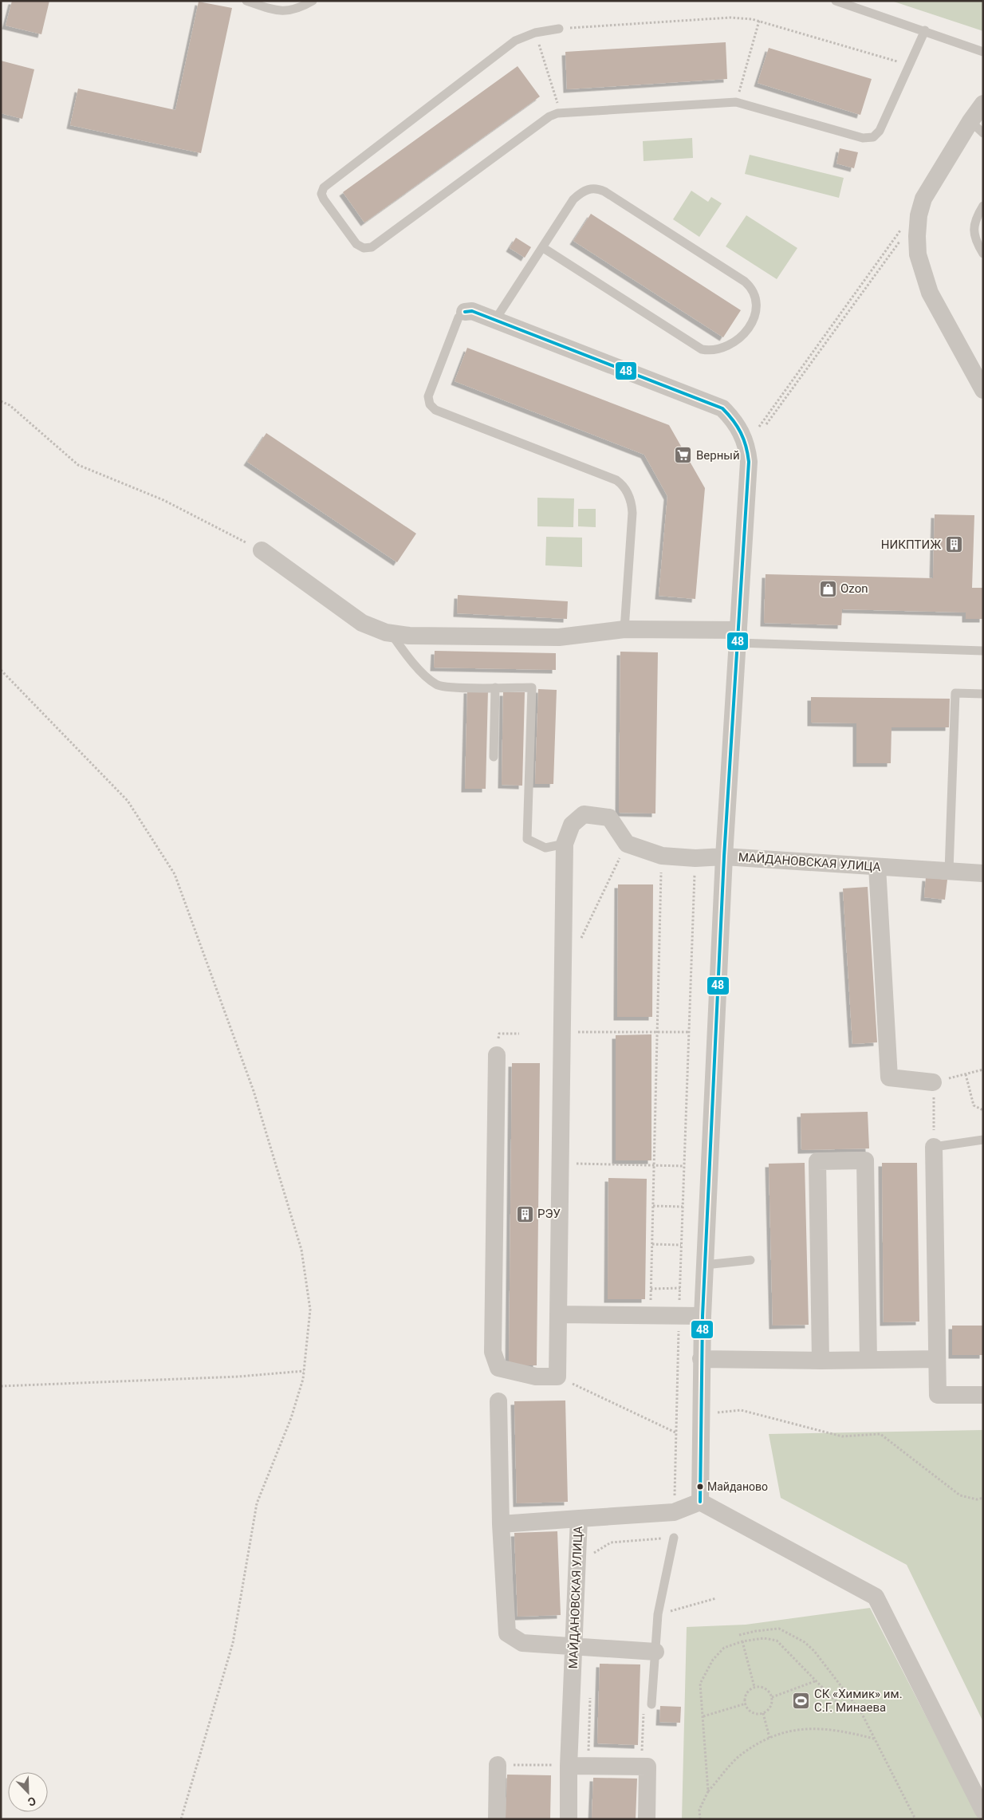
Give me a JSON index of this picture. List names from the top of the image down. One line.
{"streets":{"street":["МАЙДАНОВСКАЯ УЛИЦА"]},"places":{"supermarket":["Верный"],"building":["НИКПТИЖ","РЭУ"],"shop":["Ozon"],"other":["Майданово"],"sports":["СК «Химик» им. С.Г. Минаева"]},"lines":["transit line 48"],"north":"bottom right"}
